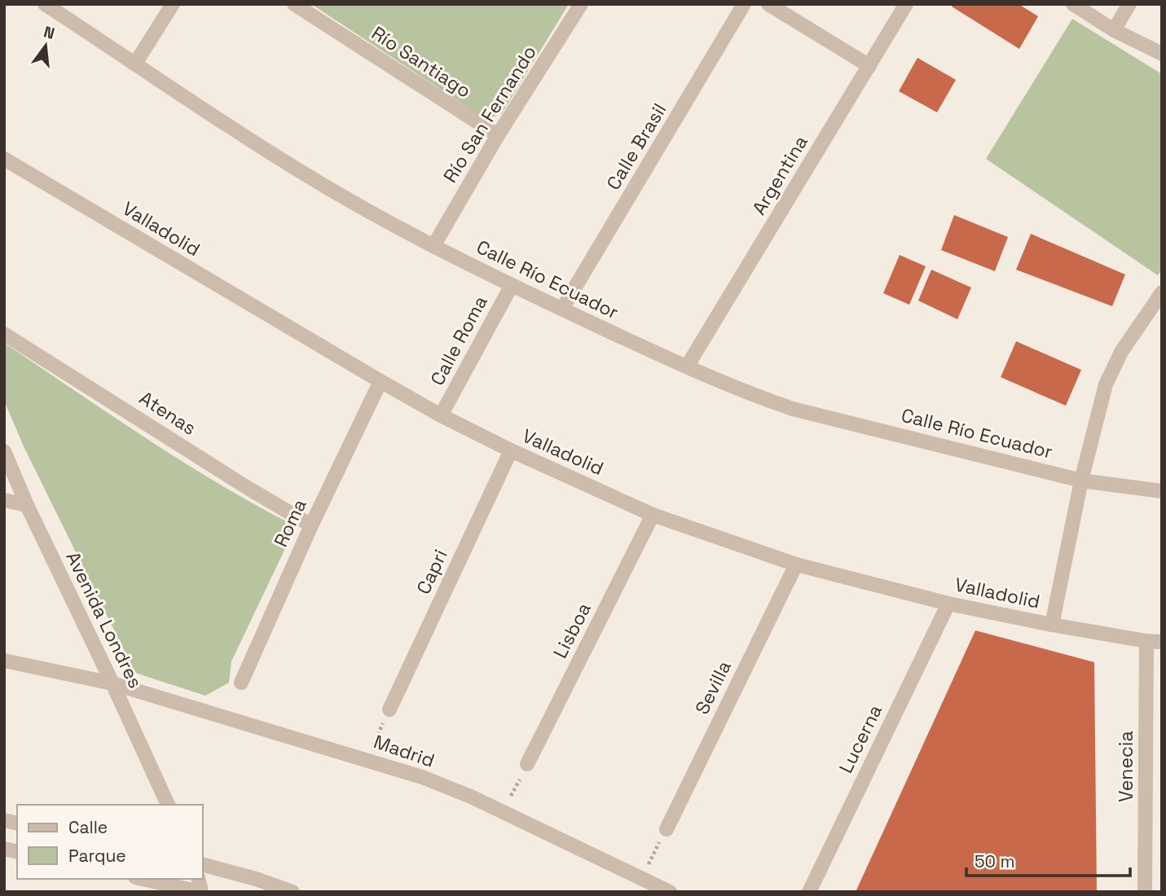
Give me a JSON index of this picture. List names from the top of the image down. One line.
{"streets":{"street":["Río Santiago","Río San Fernando","Calle Brasil","Argentina","Valladolid","Calle Río Ecuador","Calle Roma","Atenas","Roma","Capri","Avenida Londres","Lisboa","Sevilla","Lucerna","Madrid","Venecia"]},"crossings":[["Río Santiago","Río San Fernando"],["Río San Fernando","Calle Río Ecuador"],["Calle Brasil","Calle Río Ecuador"],["Argentina","Calle Río Ecuador"],["Valladolid","Calle Roma"],["Valladolid","Roma"],["Valladolid","Capri"],["Valladolid","Lisboa"],["Valladolid","Sevilla"],["Valladolid","Lucerna"],["Valladolid","Venecia"],["Calle Río Ecuador","Calle Roma"],["Atenas","Roma"],["Avenida Londres","Madrid"]],"legend":["Calle","Parque"],"scale_bar":"50 m","north":"top"}
